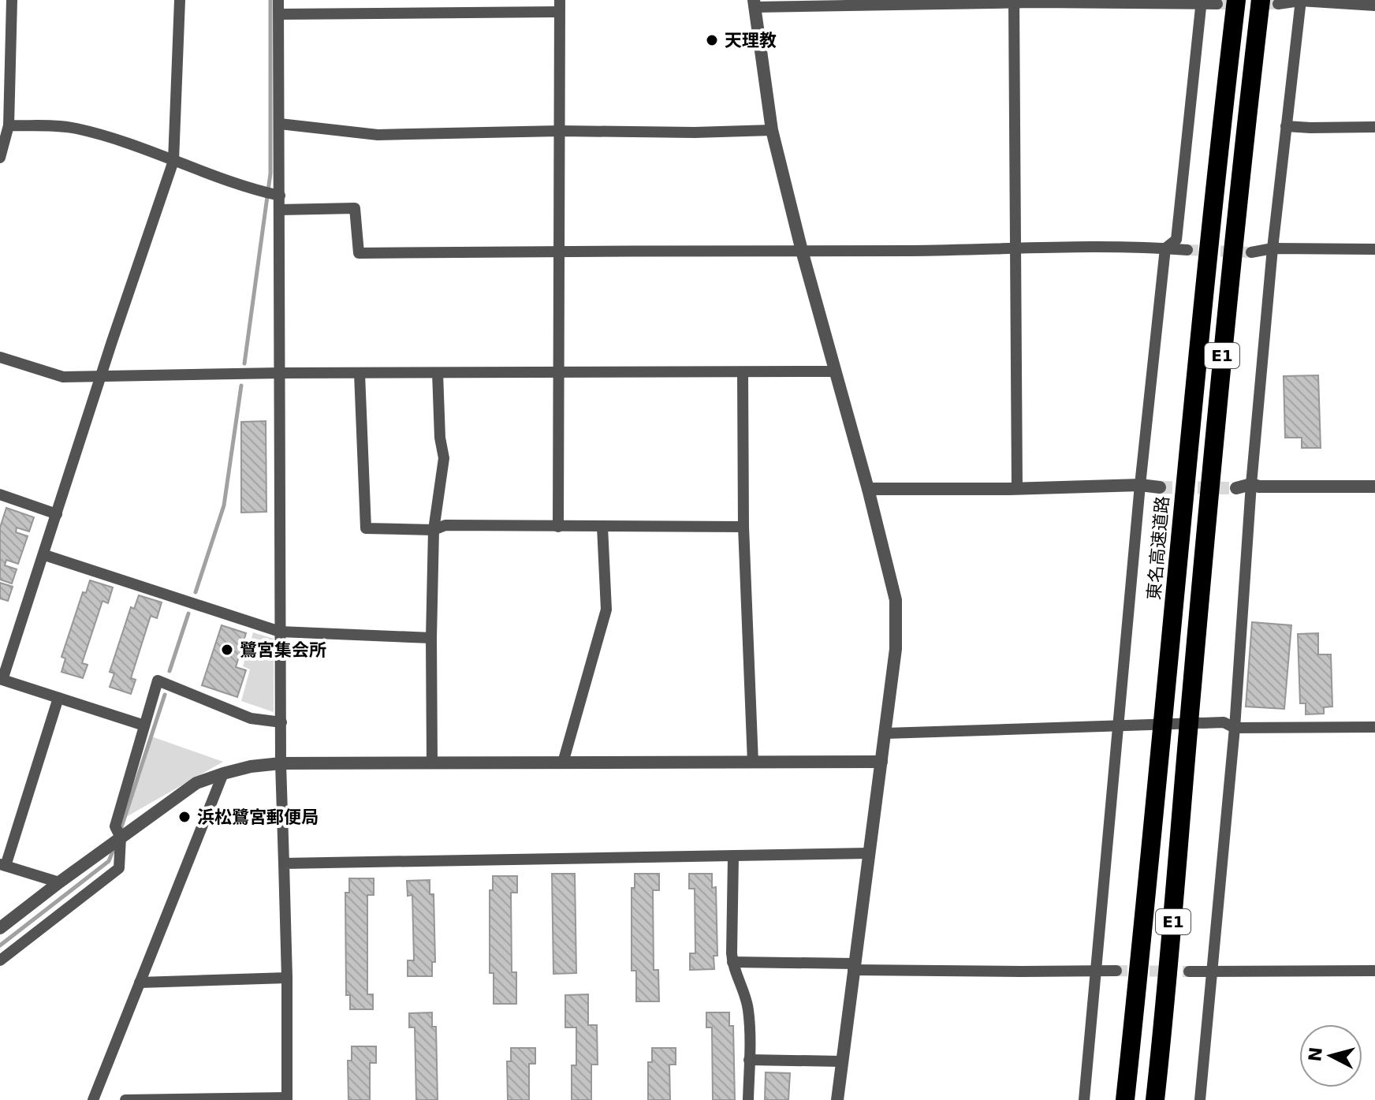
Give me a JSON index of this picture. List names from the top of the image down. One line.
{"streets":{"highway":["E1","東名高速道路"]},"places":["天理教","鷺宮集会所","浜松鷺宮郵便局"],"north":"left"}
